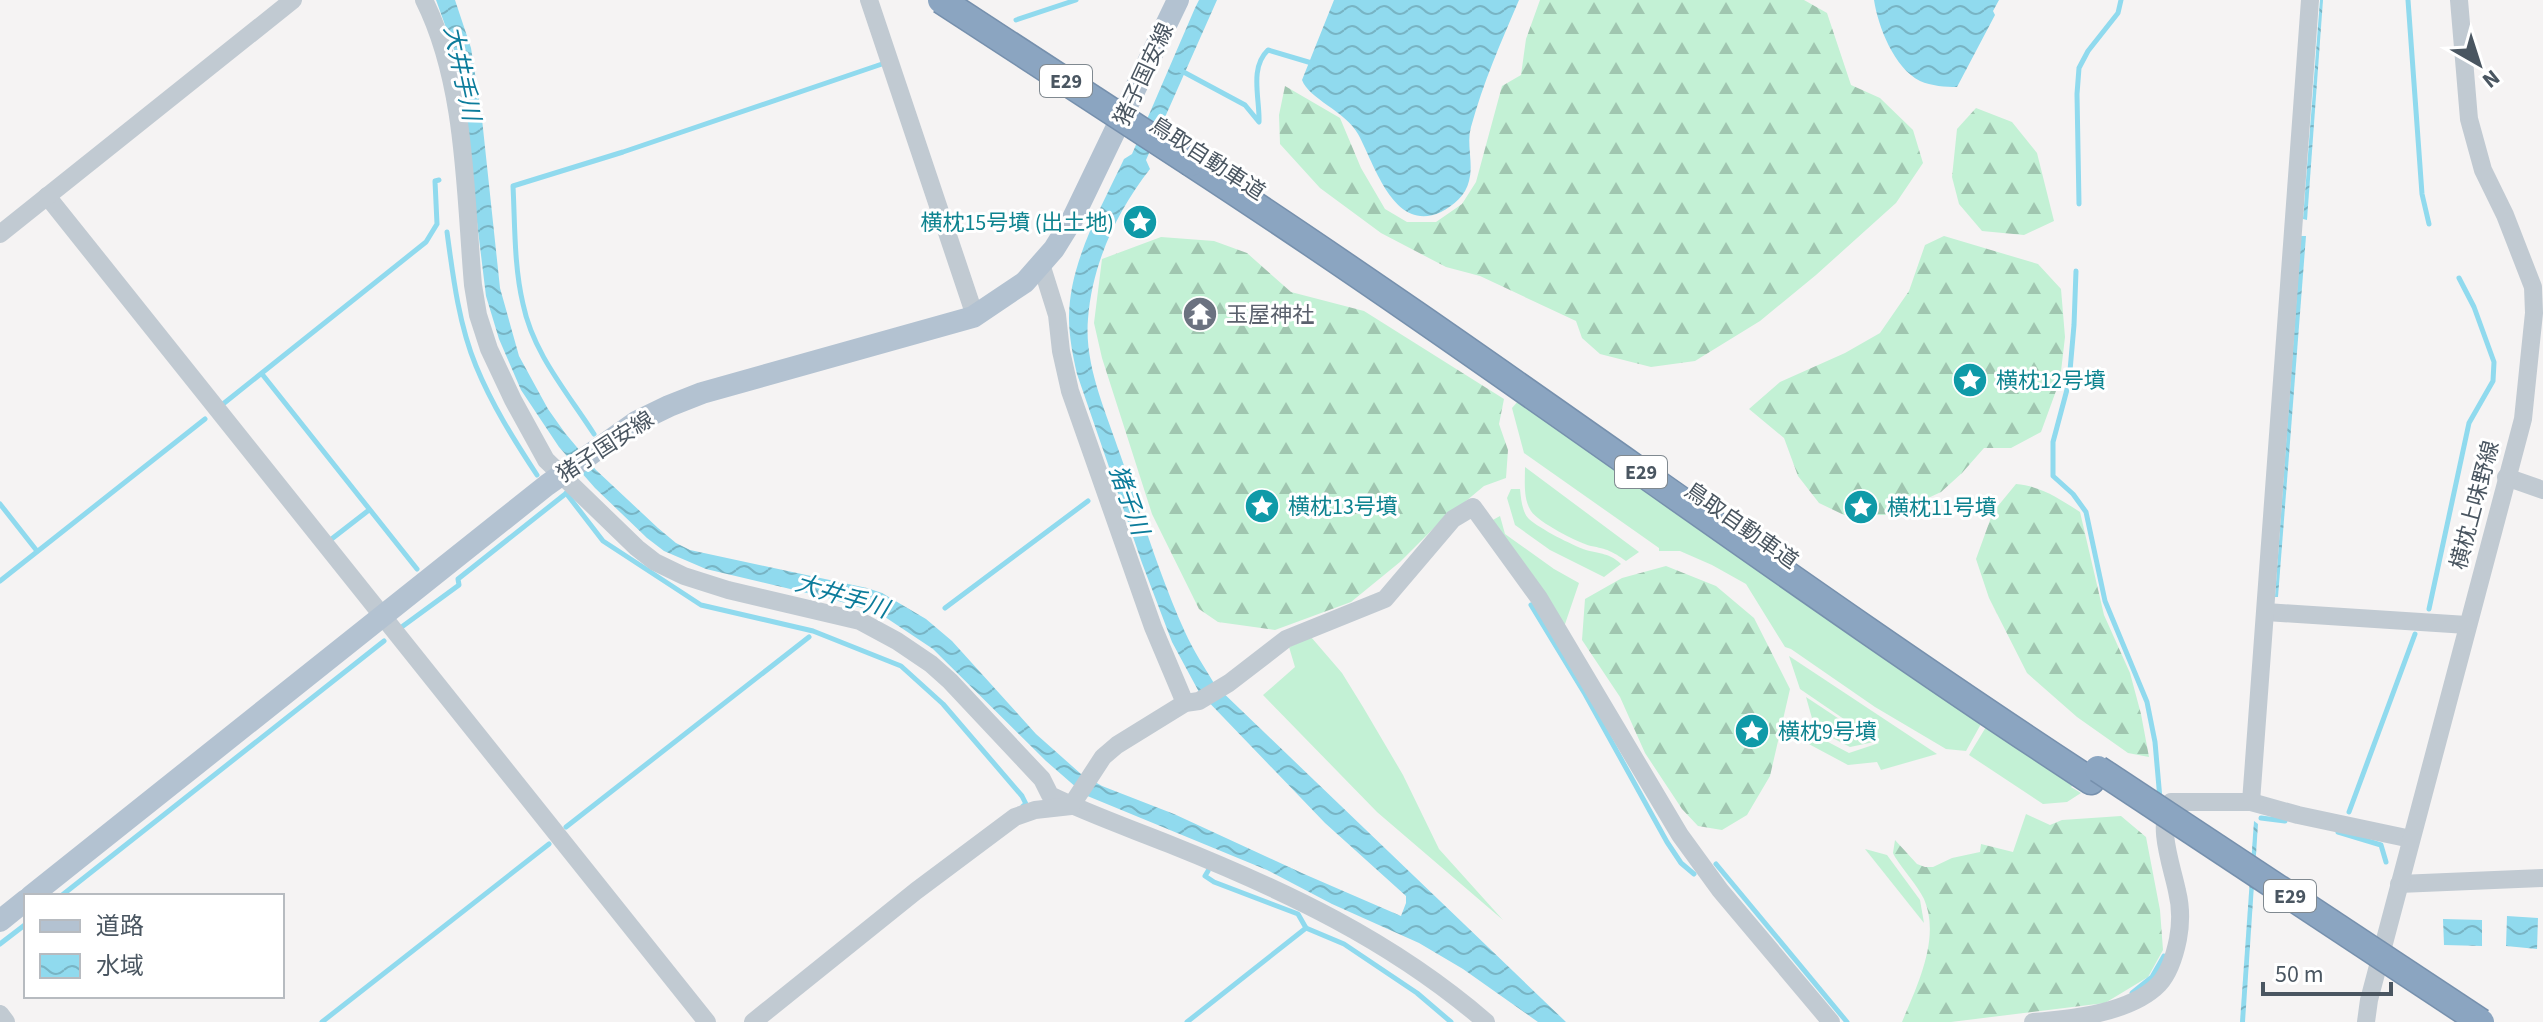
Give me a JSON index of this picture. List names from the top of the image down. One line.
{"streets":{"highway":["E29","鳥取自動車道"],"main road":["猪子国安線"],"street":["横枕上味野線"]},"water":["大井手川","猪子川"],"places":{"place":["横枕15号墳 (出土地)","横枕12号墳","横枕13号墳","横枕11号墳","横枕9号墳"],"temple":["玉屋神社"]},"legend":["道路","水域"],"scale_bar":"50 m","north":"bottom right"}
